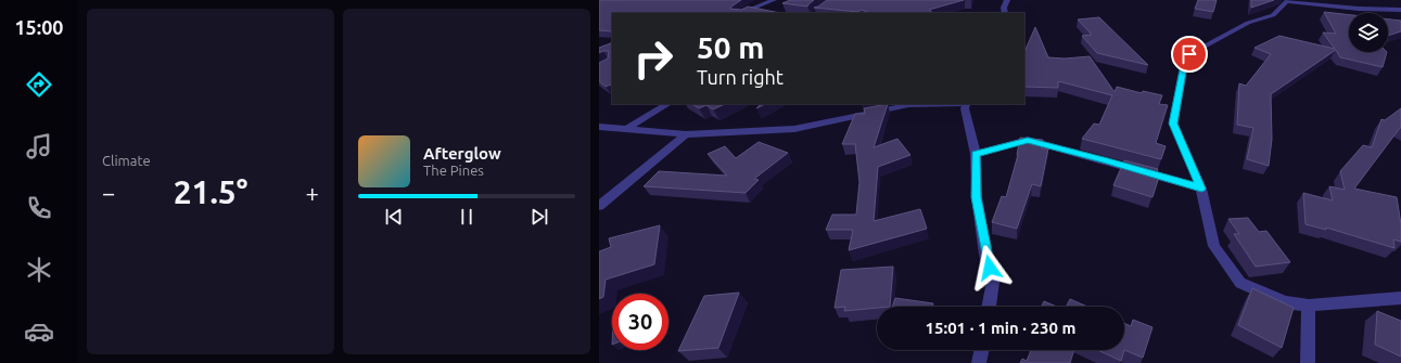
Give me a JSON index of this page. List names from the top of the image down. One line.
{"page":{"tabs":"15:00","tile":"Climate","turn":["50 m","Turn right"],"song":["Afterglow","The Pines"],"heat":["−","21.5°","+"],"limit":"30","trip":"15:01 · 1 min · 230 m"}}
